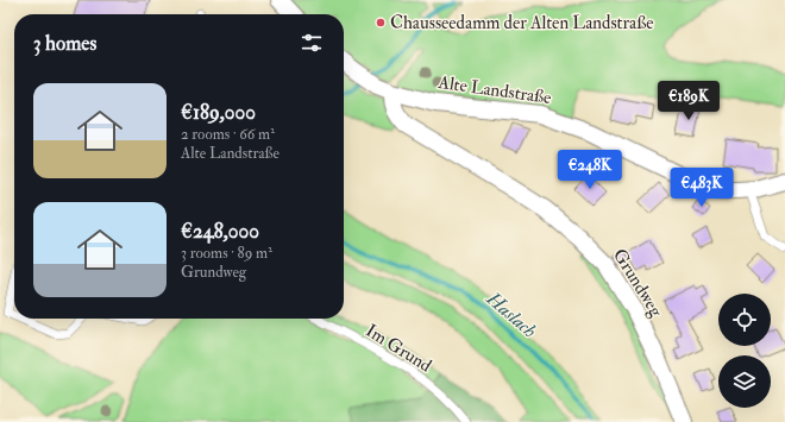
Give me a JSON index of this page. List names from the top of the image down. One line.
{"streets":{"street":["Alte Landstraße","Grundweg"],"lane":["Im Grund"]},"crossings":[["Alte Landstraße","Grundweg"]],"water":["Haslach"],"places":["Chausseedamm der Alten Landstraße"],"page":{"heading":"3 homes","list":[{"name":"€189,000","note":"2 rooms · 66 m² · Alte Landstraße"},{"name":"€248,000","note":"3 rooms · 89 m² · Grundweg"}],"price":["€189K","€248K","€483K"]}}
